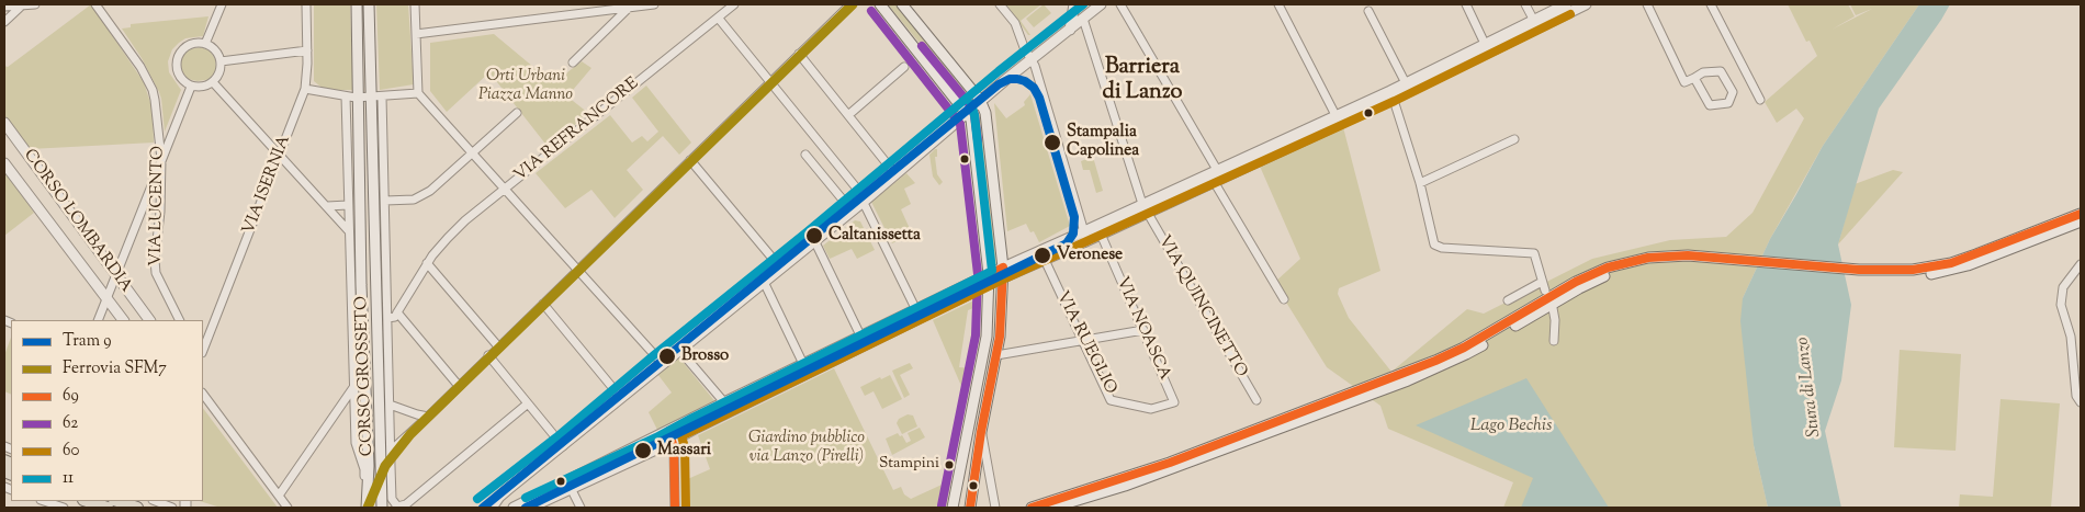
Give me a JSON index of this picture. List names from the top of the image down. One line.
{"streets":{"main road":["CORSO LOMBARDIA","CORSO GROSSETO"],"street":["VIA REFRANCORE","VIA ISERNIA","VIA LUCENTO","VIA QUINCINETTO","VIA NOASCA","VIA RUEGLIO"]},"crossings":[["VIA REFRANCORE","CORSO GROSSETO"],["VIA NOASCA","VIA RUEGLIO"]],"districts":["Barriera di Lanzo"],"water":["Stura di Lanzo","Lago Bechis"],"parks":["Orti Urbani Piazza Manno","Giardino pubblico via Lanzo (Pirelli)"],"places":["Stampalia Capolinea","Caltanissetta","Veronese","Brosso","Massari","Stampini"],"lines":["rail line SFM7","transit line 11","transit line 62","transit line 60","tram line 9","transit line 69"],"legend":["Tram 9","Ferrovia SFM7","69","62","60","11"]}
